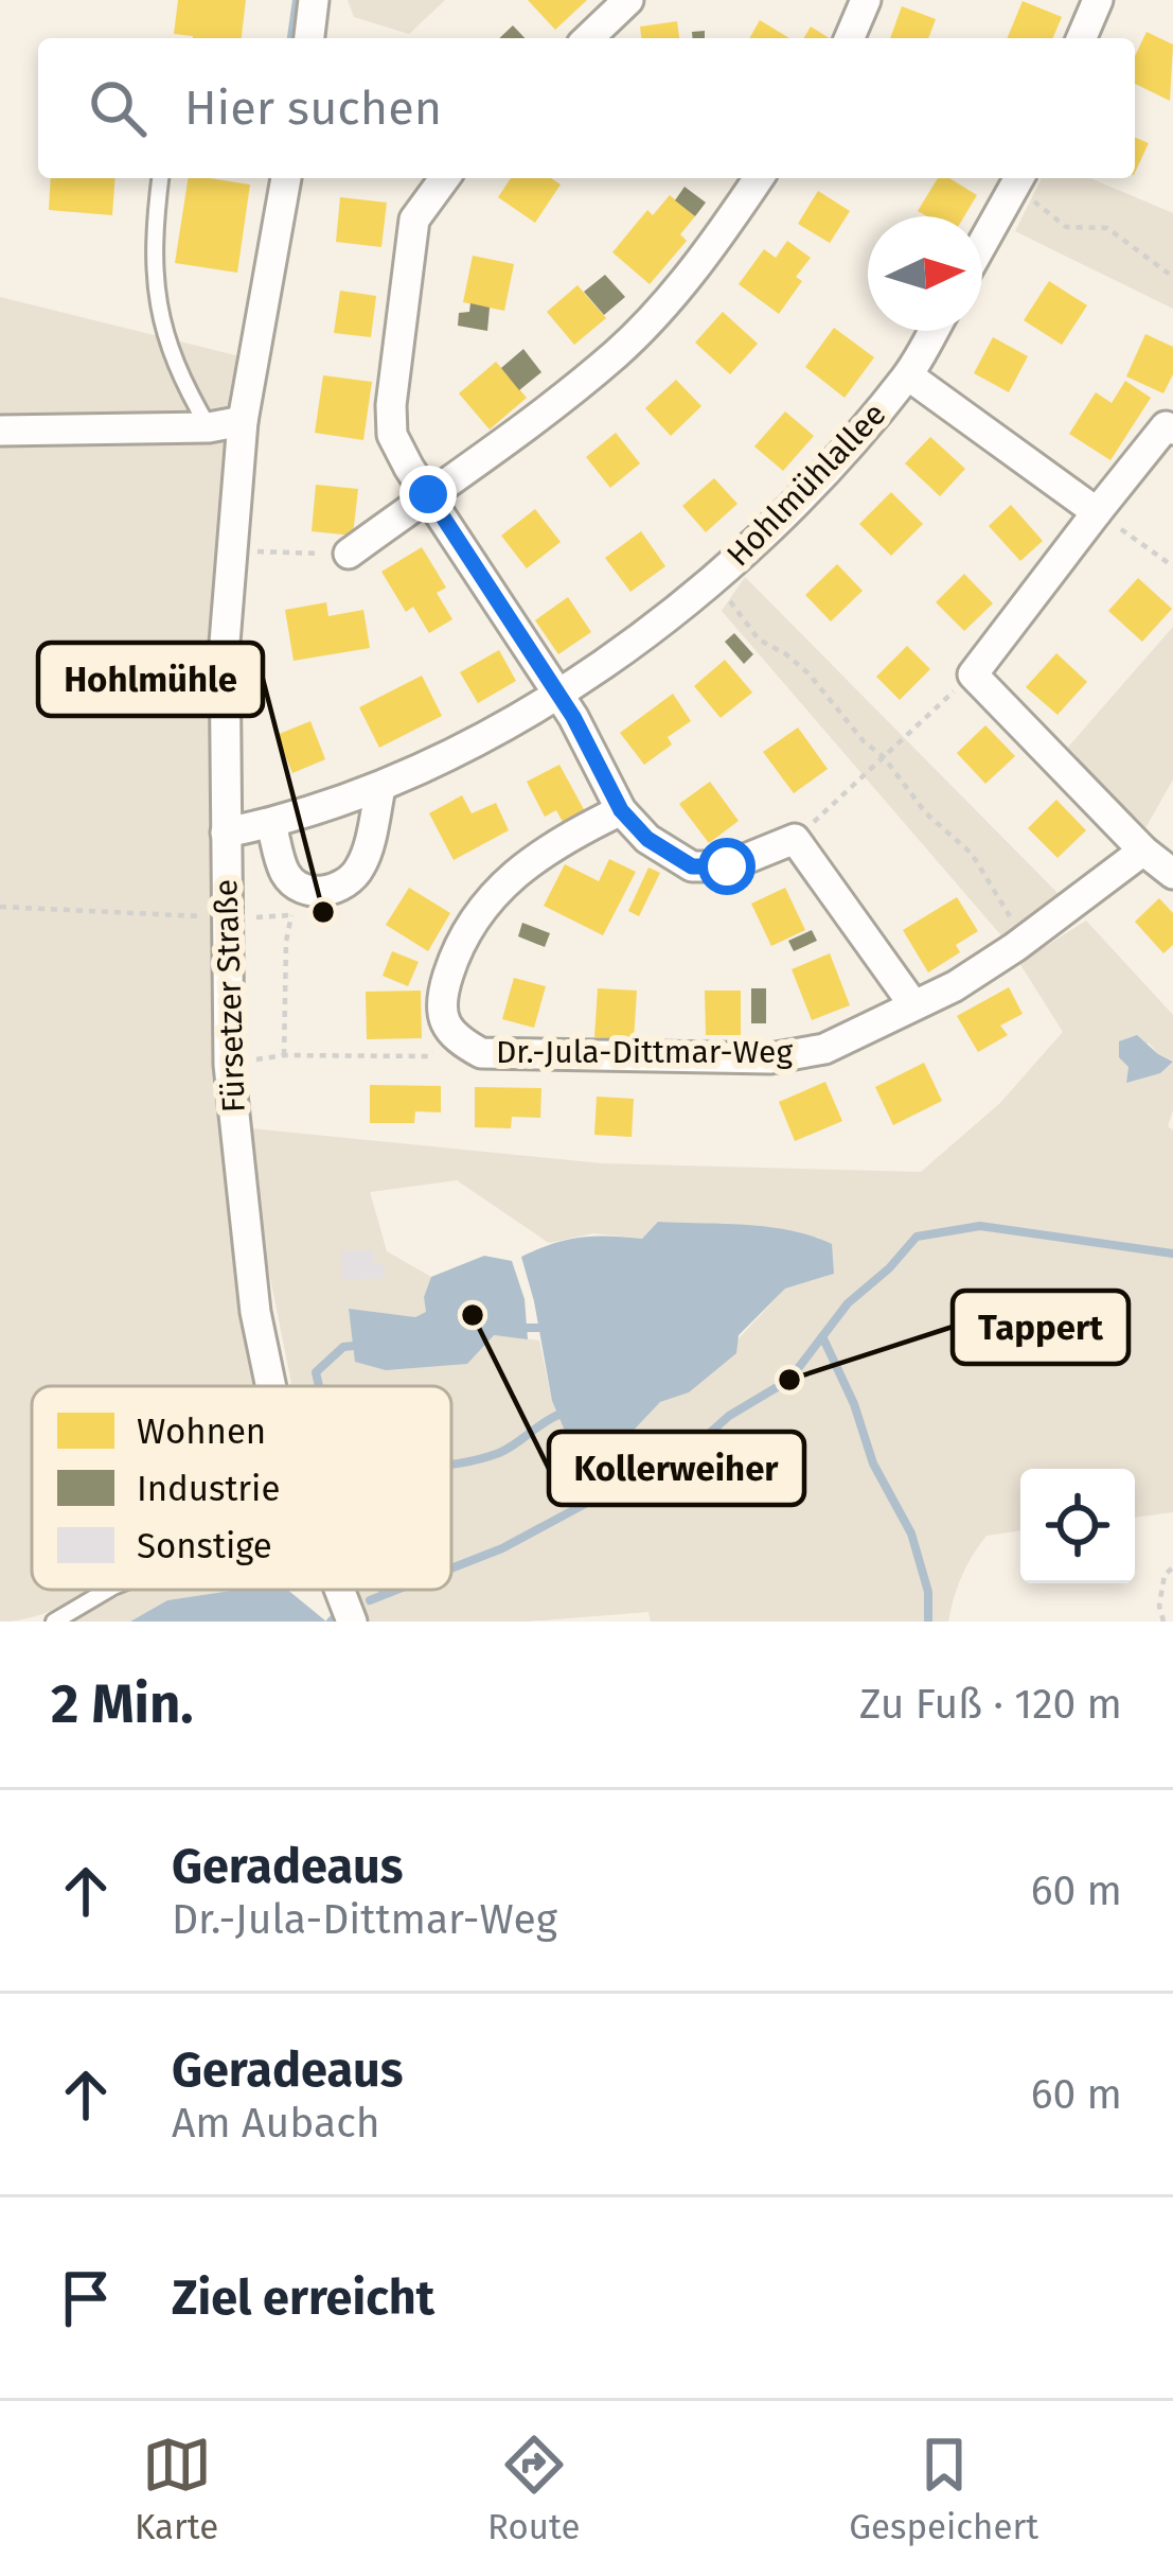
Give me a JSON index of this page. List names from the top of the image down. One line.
{"streets":{"street":["Hohlmühlallee","Fürsetzer Straße","Dr.-Jula-Dittmar-Weg"]},"crossings":[["Hohlmühlallee","Fürsetzer Straße"]],"places":["Hohlmühle","Kollerweiher","Tappert"],"legend":["Wohnen","Industrie","Sonstige"],"north":"right","page":{"search":"Hier suchen","heading":["2 Min.","Zu Fuß · 120 m"],"list":[["Geradeaus","Dr.-Jula-Dittmar-Weg","60 m"],["Geradeaus","Am Aubach","60 m"],"Ziel erreicht"],"nav":["Karte","Route","Gespeichert"]}}
